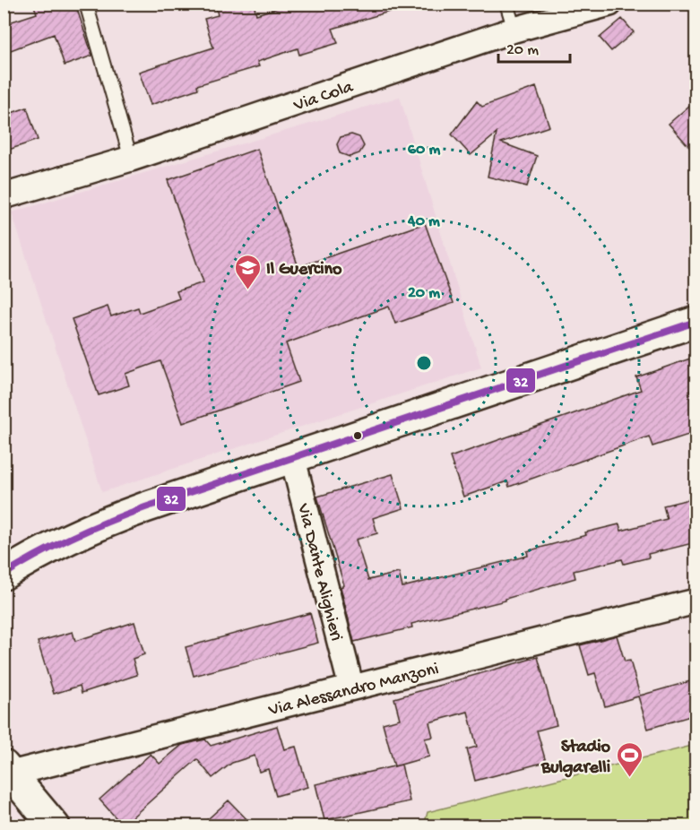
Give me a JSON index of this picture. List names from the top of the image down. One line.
{"streets":{"street":["Via Cola","Via Dante Alighieri","Via Alessandro Manzoni"]},"crossings":[["Via Dante Alighieri","Via Alessandro Manzoni"]],"places":{"school or university":["Il Guercino"],"sports":["Stadio Bulgarelli"]},"lines":["transit line 32"],"scale_bar":"20 m","rings":["60 m","40 m","20 m"]}
